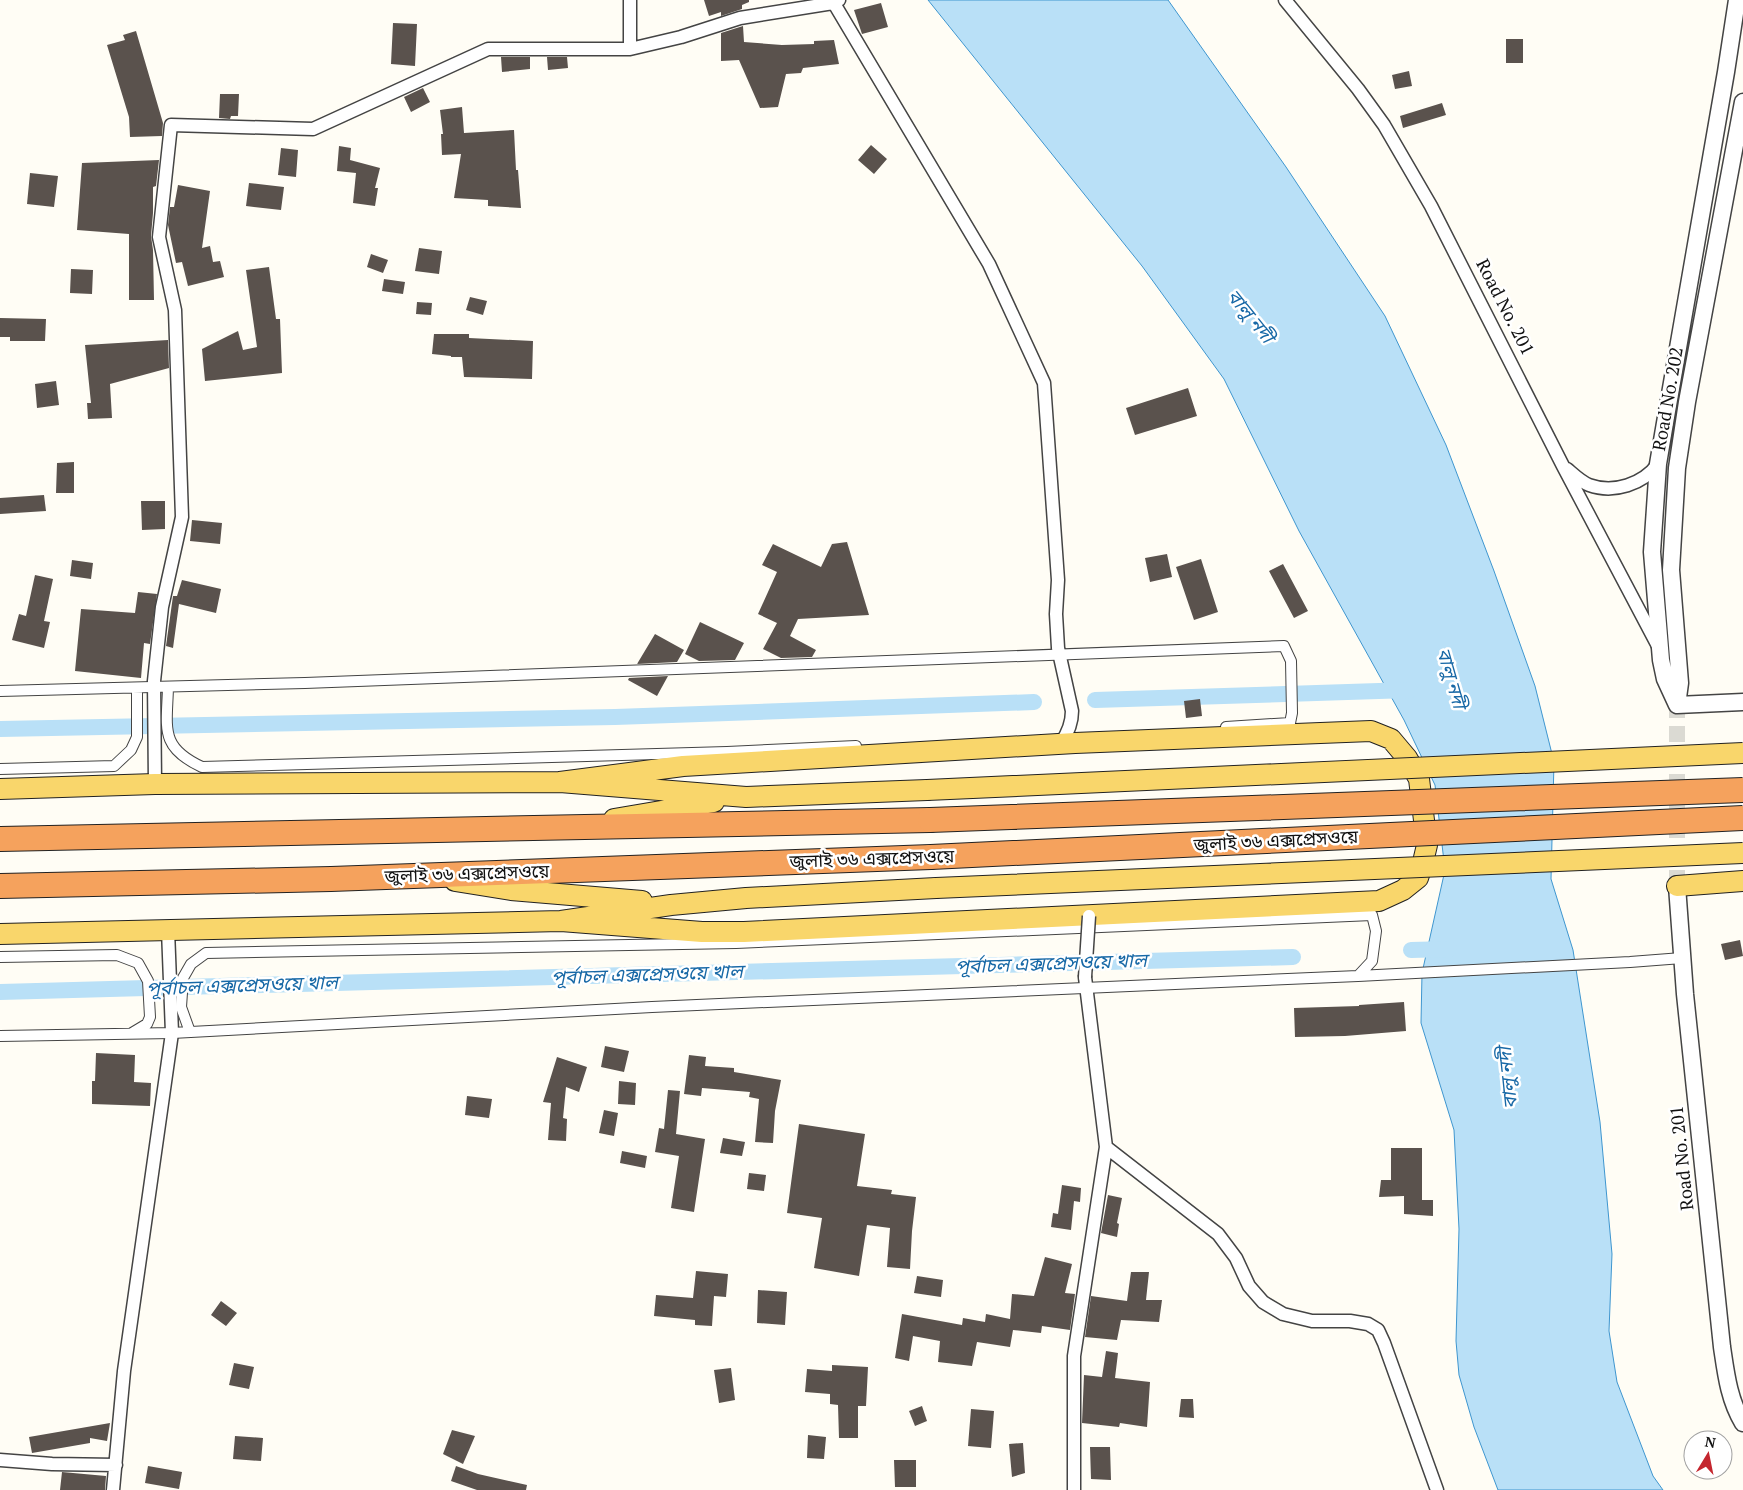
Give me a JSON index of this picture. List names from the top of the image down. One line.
{"streets":{"highway":["জুলাই ৩৬ এক্সপ্রেসওয়ে"],"street":["Road No. 201","Road No. 202"]},"crossings":[["Road No. 201","Road No. 202"]],"water":["বালু নদী","পূর্বাচল এক্সপ্রেসওয়ে খাল"],"north":"top"}
